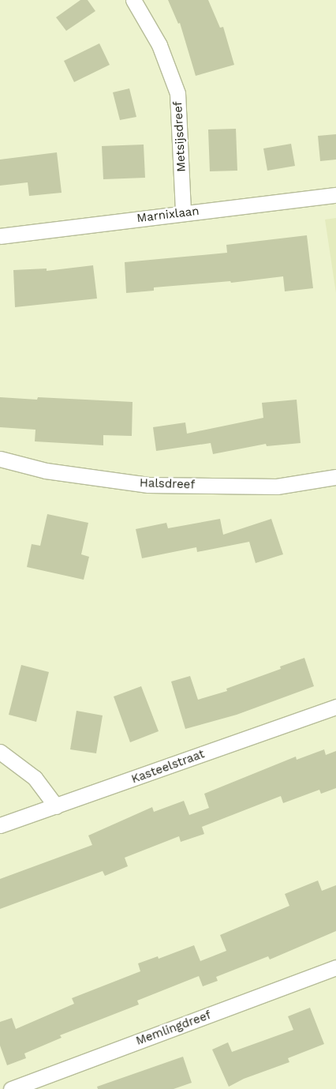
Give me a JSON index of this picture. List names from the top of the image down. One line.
{"streets":{"street":["Metsijsdreef","Marnixlaan","Halsdreef","Kasteelstraat","Memlingdreef"]},"crossings":[["Metsijsdreef","Marnixlaan"]]}
